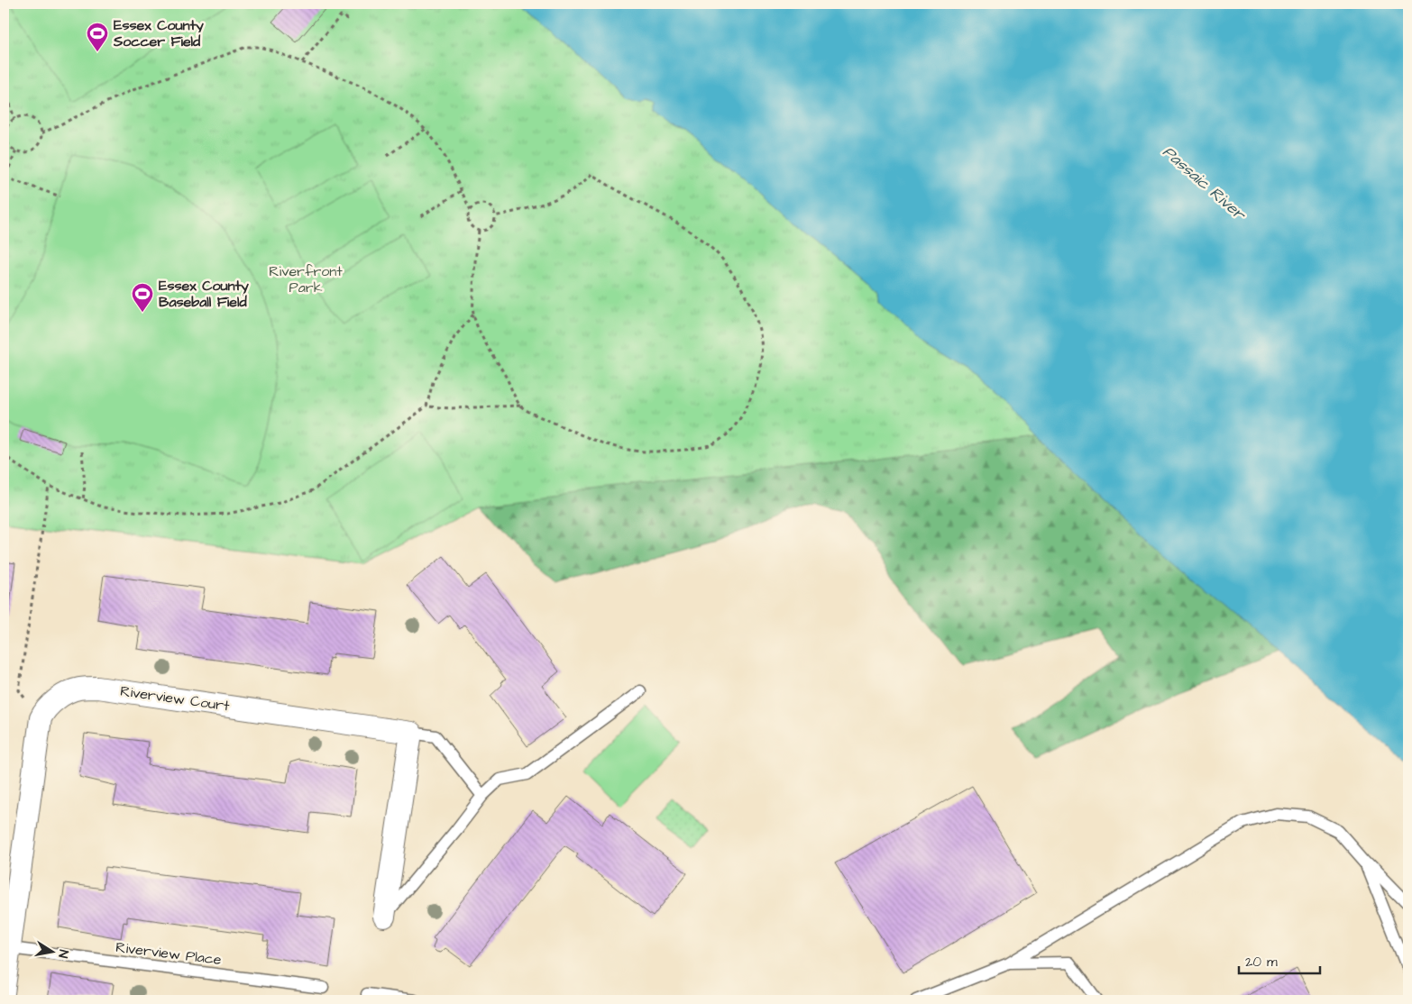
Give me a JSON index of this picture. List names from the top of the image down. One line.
{"streets":{"street":["Riverview Court"],"lane":["Riverview Place"]},"water":["Passaic River"],"parks":["Riverfront Park"],"places":{"sports":["Essex County Soccer Field","Essex County Baseball Field"]},"scale_bar":"20 m","north":"right"}
